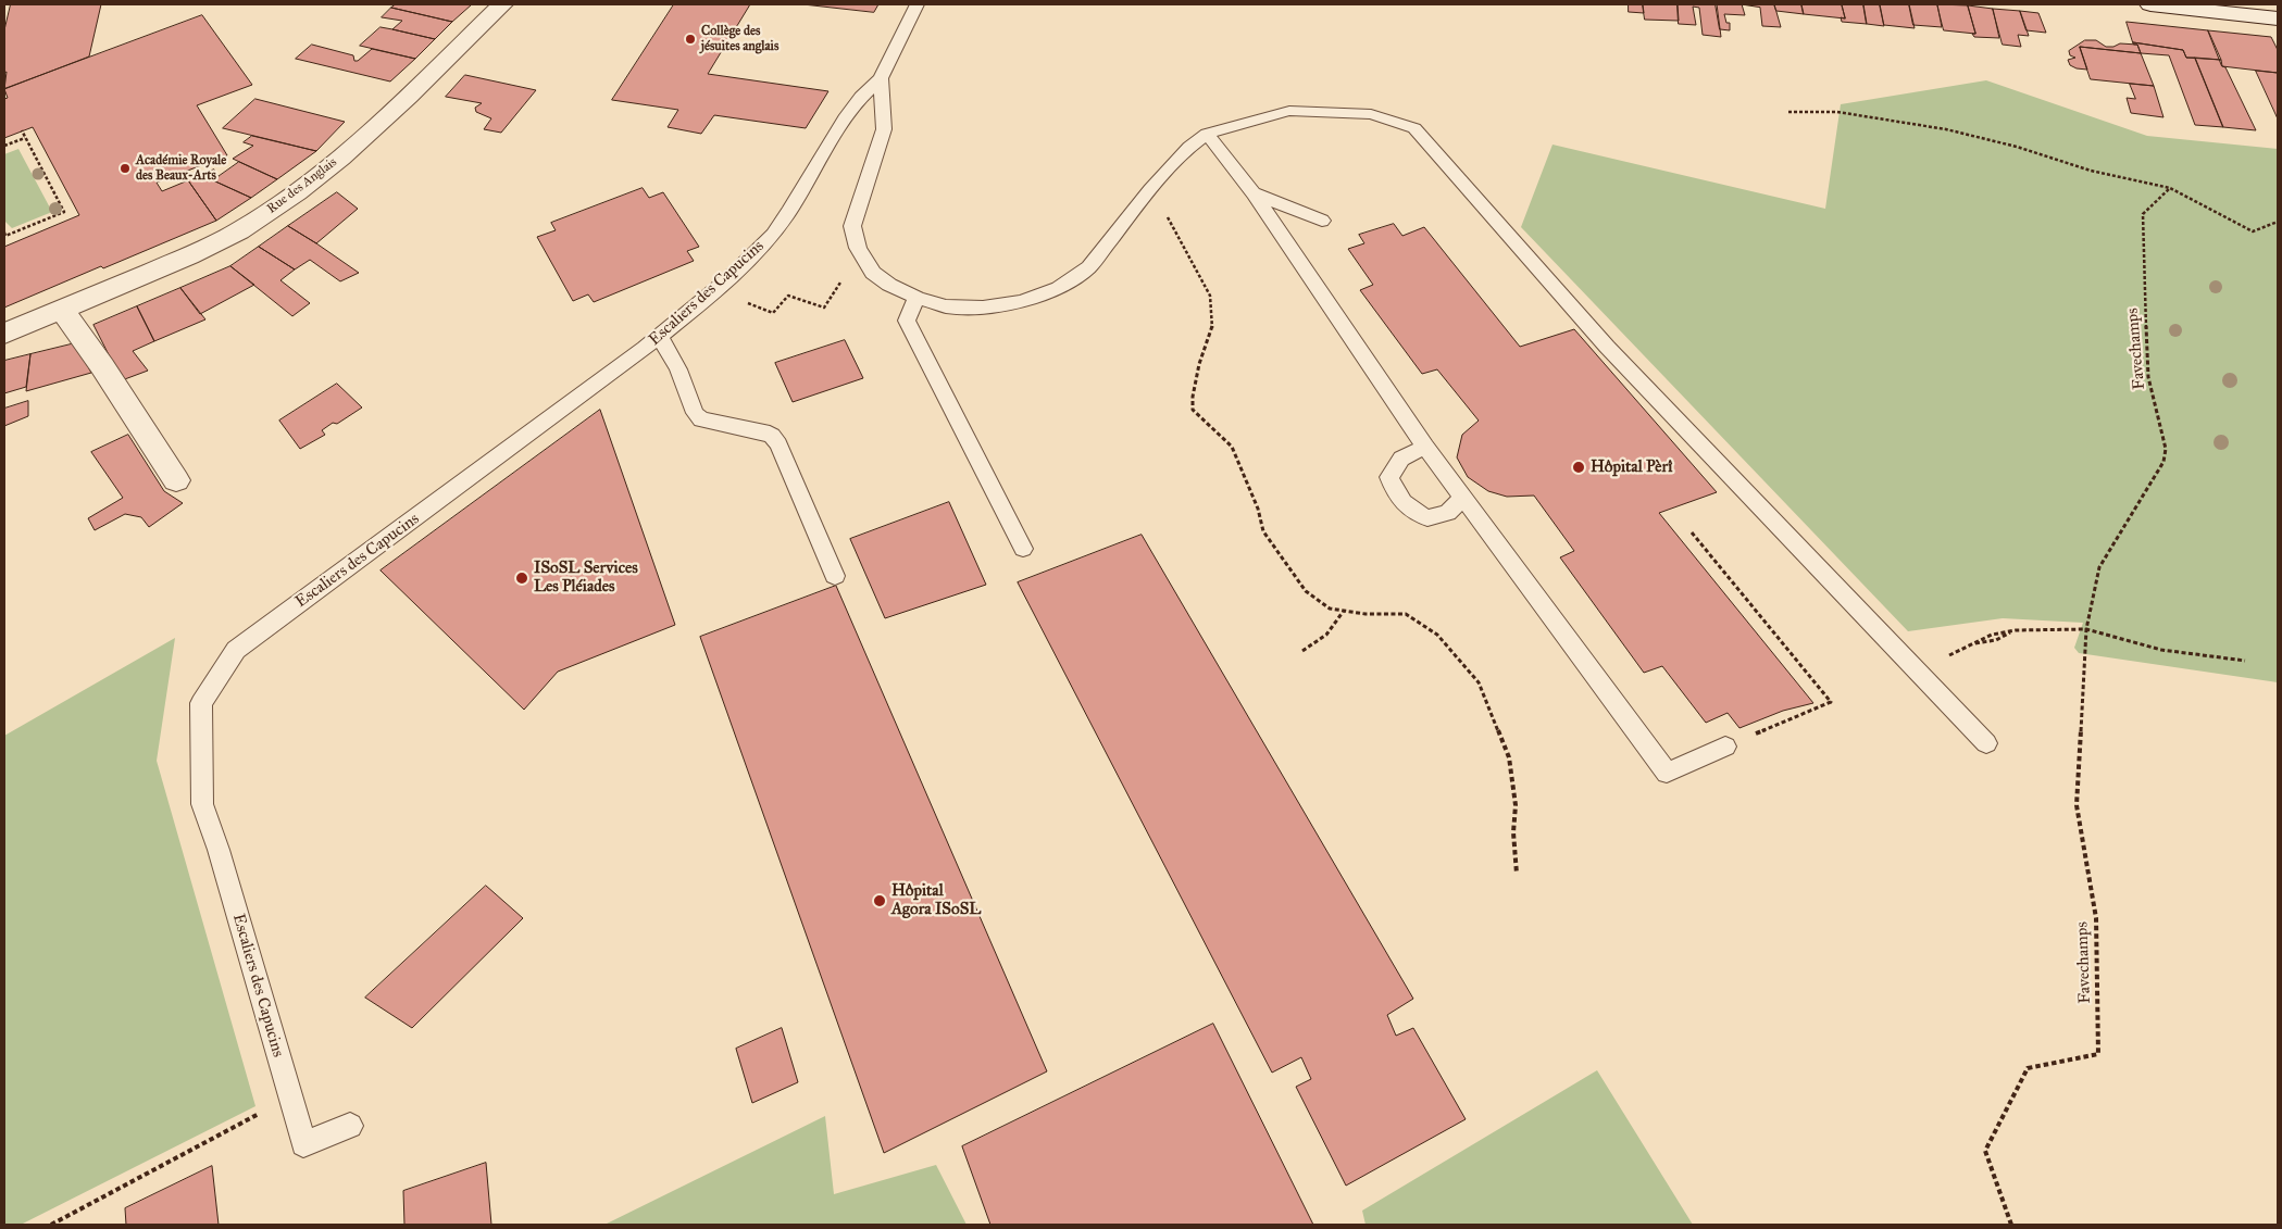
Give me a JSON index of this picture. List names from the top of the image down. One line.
{"streets":{"street":["Rue des Anglais"],"lane":["Escaliers des Capucins"],"path":["Favechamps"]},"places":["Collège des jésuites anglais","Académie Royale des Beaux-Arts","Hôpital Pèrî","ISoSL Services Les Pléiades","Hôpital Agora ISoSL"]}
